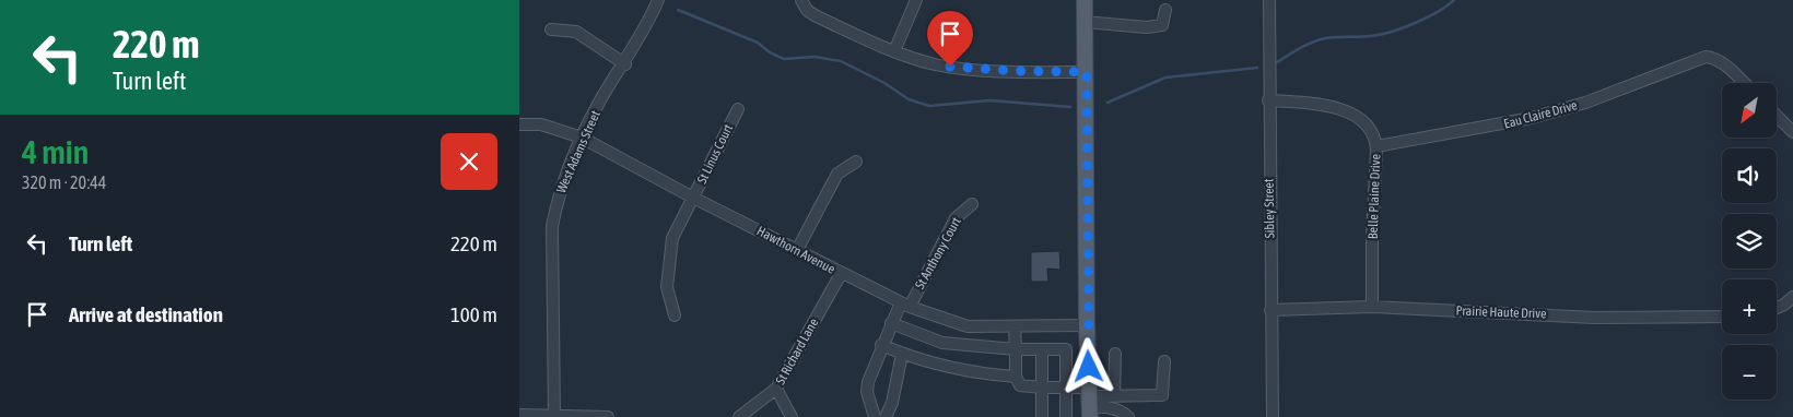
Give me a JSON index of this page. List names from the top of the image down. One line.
{"streets":{"street":["Eau Claire Drive","West Adams Street","St Linus Court","Belle Plaine Drive","Sibley Street","Hawthorn Avenue","St Anthony Court","Prairie Haute Drive","St Richard Lane"]},"crossings":[["Eau Claire Drive","Belle Plaine Drive"],["West Adams Street","Hawthorn Avenue"],["St Linus Court","Hawthorn Avenue"],["Belle Plaine Drive","Sibley Street"],["Belle Plaine Drive","Prairie Haute Drive"],["Sibley Street","Prairie Haute Drive"],["Hawthorn Avenue","St Anthony Court"],["Hawthorn Avenue","St Richard Lane"]],"north":"bottom left","page":{"turn":["220 m","Turn left"],"map_buttons":["+","−"],"heading":["4 min","320 m · 20:44"],"list":[{"name":"Turn left","value":"220 m"},{"name":"Arrive at destination","value":"100 m"}]}}
